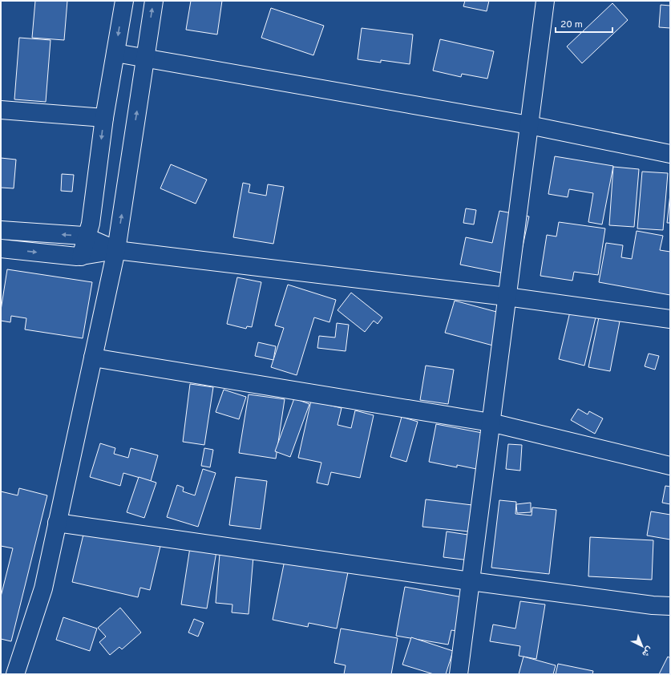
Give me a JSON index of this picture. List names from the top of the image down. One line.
{"scale_bar":"20 m","north":"bottom right"}
